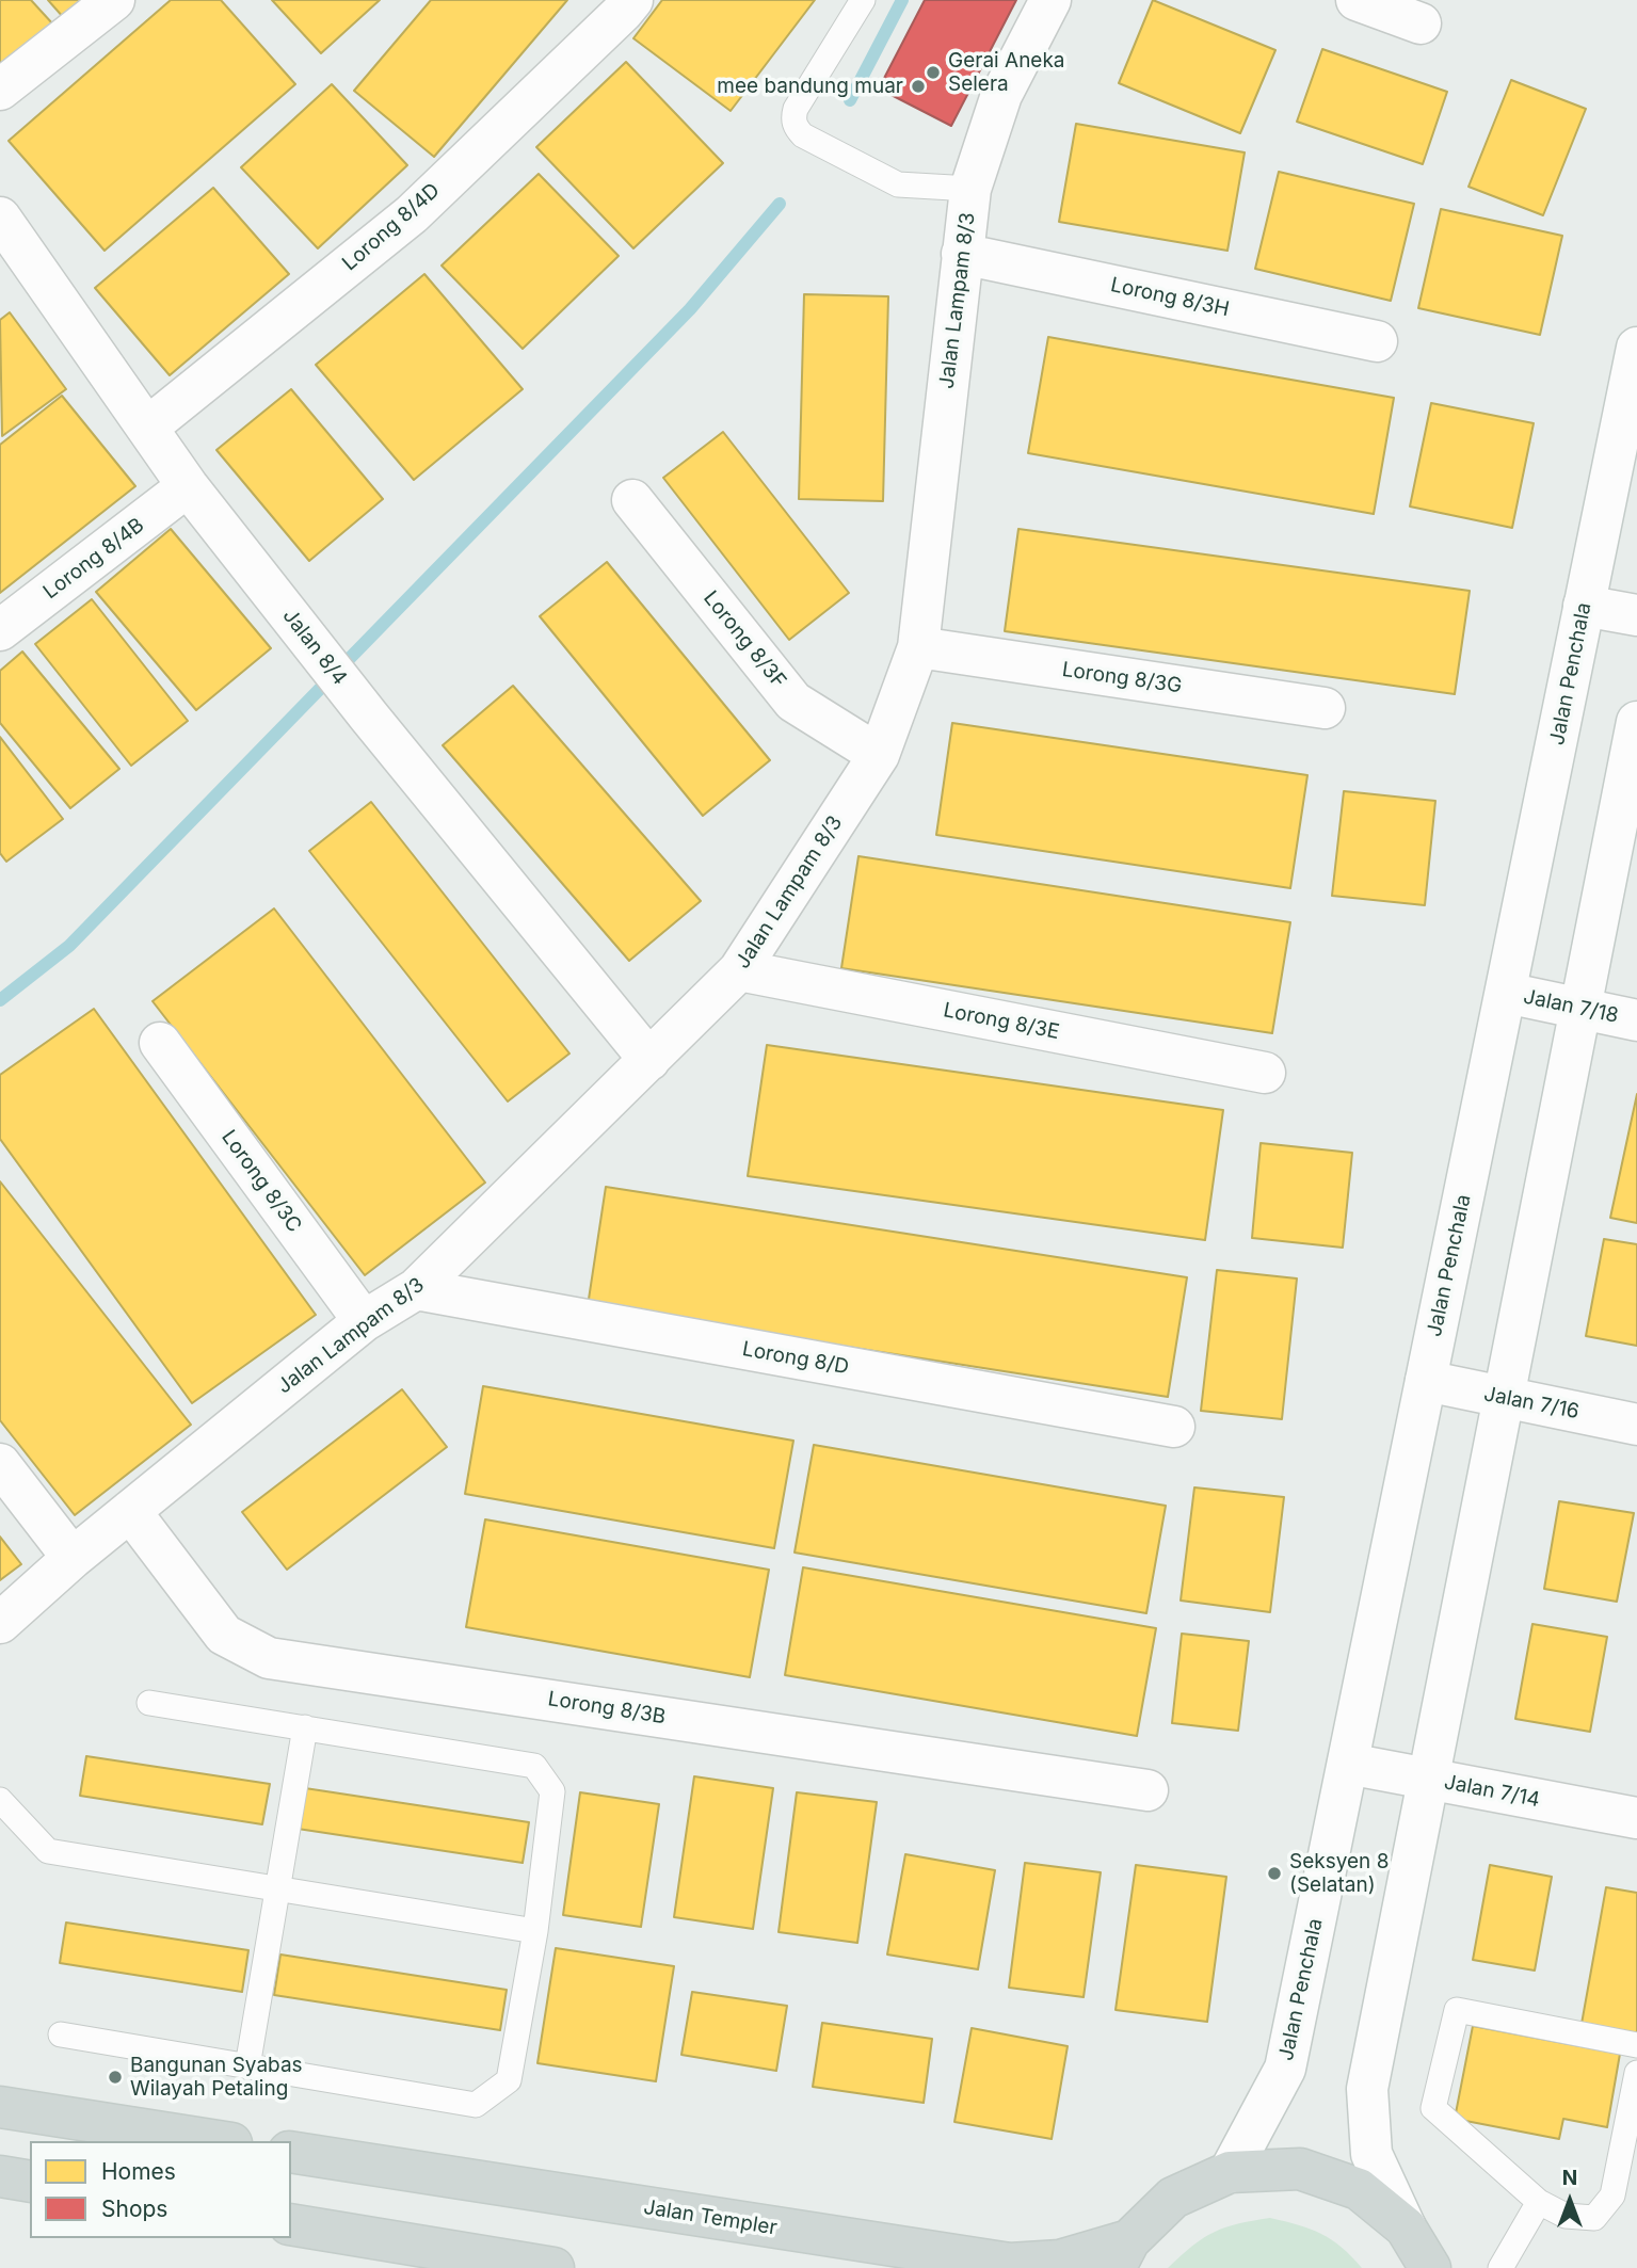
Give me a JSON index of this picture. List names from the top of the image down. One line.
{"streets":{"main road":["Jalan Templer"],"street":["Lorong 8/4D","Lorong 8/3H","Jalan Lampam 8/3","Lorong 8/4B","Lorong 8/3F","Jalan 8/4","Jalan Penchala","Lorong 8/3G","Jalan 7/18","Lorong 8/3E","Lorong 8/3C","Lorong 8/D","Jalan 7/16","Lorong 8/3B","Jalan 7/14"]},"crossings":[["Lorong 8/4D","Jalan 8/4"],["Lorong 8/3H","Jalan Lampam 8/3"],["Jalan Lampam 8/3","Lorong 8/3F"],["Jalan Lampam 8/3","Jalan 8/4"],["Jalan Lampam 8/3","Lorong 8/3G"],["Jalan Lampam 8/3","Lorong 8/3E"],["Jalan Lampam 8/3","Lorong 8/3C"],["Jalan Lampam 8/3","Lorong 8/D"],["Jalan Lampam 8/3","Lorong 8/3B"],["Lorong 8/4B","Jalan 8/4"],["Jalan Penchala","Jalan 7/18"],["Jalan Penchala","Jalan 7/16"],["Jalan Penchala","Jalan 7/14"]],"places":["Gerai Aneka Selera","mee bandung muar","Seksyen 8 (Selatan)","Bangunan Syabas Wilayah Petaling"],"legend":["Homes","Shops"],"north":"top"}
